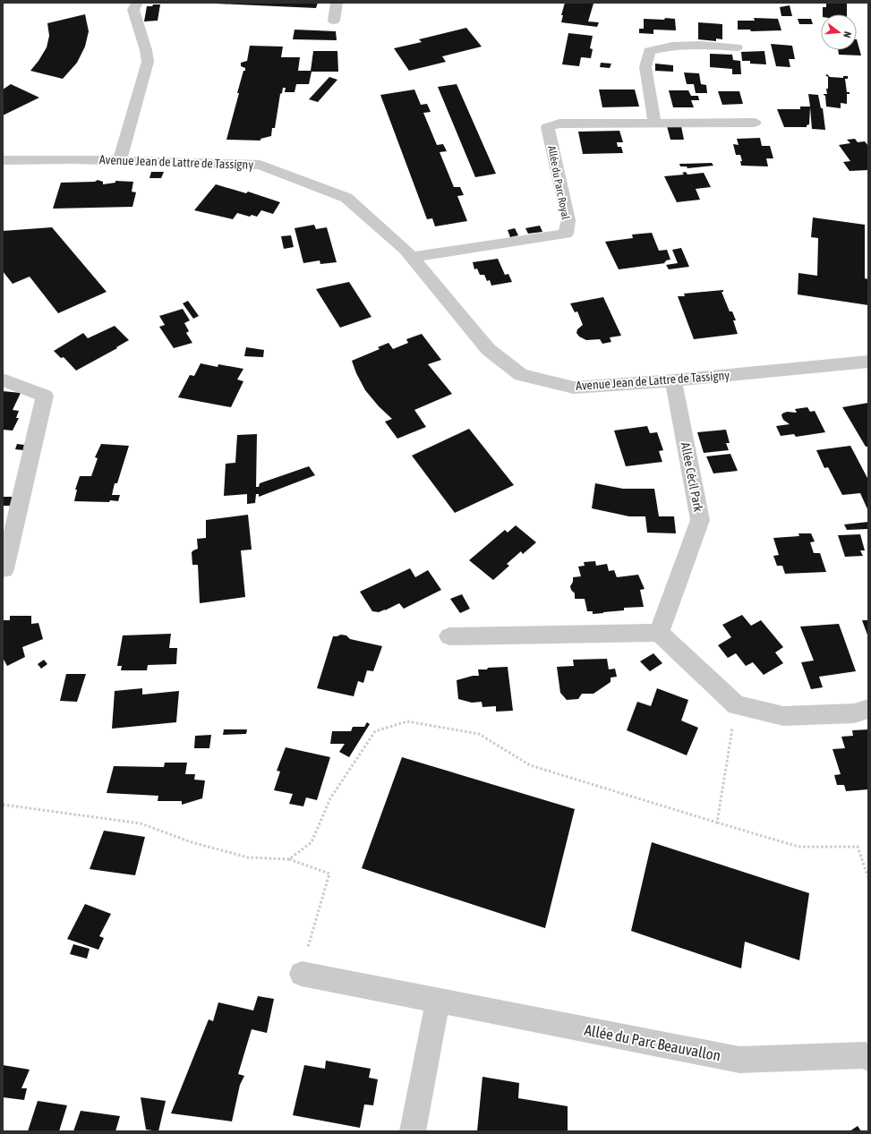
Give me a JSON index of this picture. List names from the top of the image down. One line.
{"streets":{"street":["Avenue Jean de Lattre de Tassigny","Allée du Parc Royal","Allée Cécil Park","Allée du Parc Beauvallon"]},"crossings":[["Avenue Jean de Lattre de Tassigny","Allée du Parc Royal"],["Avenue Jean de Lattre de Tassigny","Allée Cécil Park"]],"north":"right"}
